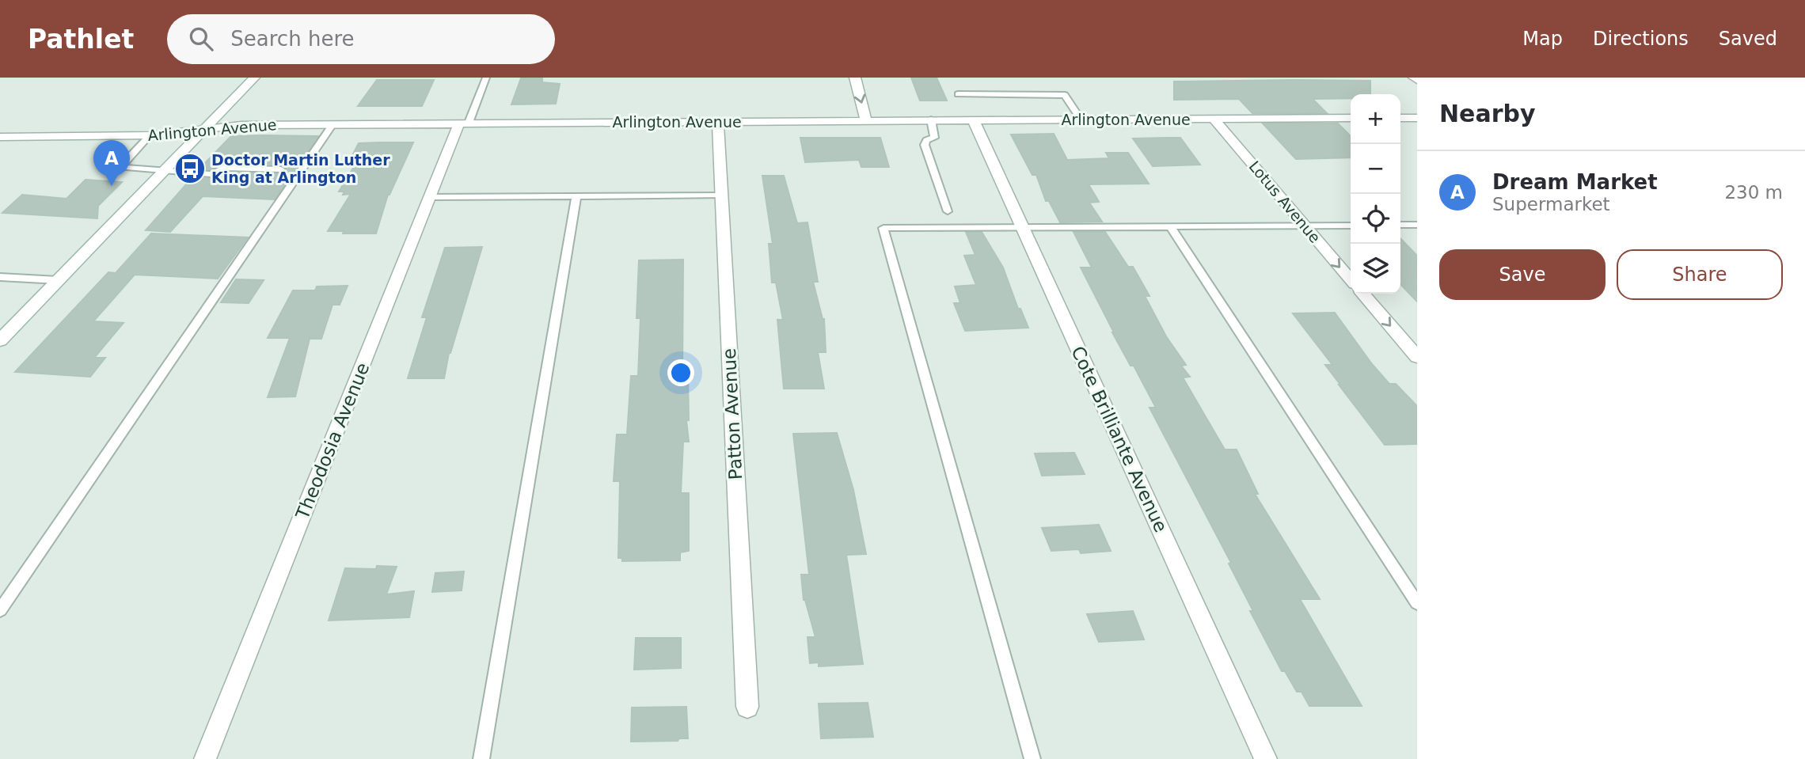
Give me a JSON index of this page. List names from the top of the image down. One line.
{"streets":{"street":["Arlington Avenue","Lotus Avenue","Patton Avenue","Cote Brilliante Avenue","Theodosia Avenue"]},"crossings":[["Arlington Avenue","Lotus Avenue"],["Arlington Avenue","Patton Avenue"],["Arlington Avenue","Cote Brilliante Avenue"],["Arlington Avenue","Theodosia Avenue"]],"places":{"bus stop":["Doctor Martin Luther King at Arlington"]},"page":{"header":"Pathlet","search":"Search here","nav":["Map","Directions","Saved"],"heading":"Nearby","map_buttons":["+","−"],"pins":"A","list":[{"mark":"A","name":"Dream Market","note":"Supermarket","value":"230 m"}],"buttons":["Save","Share"]}}
